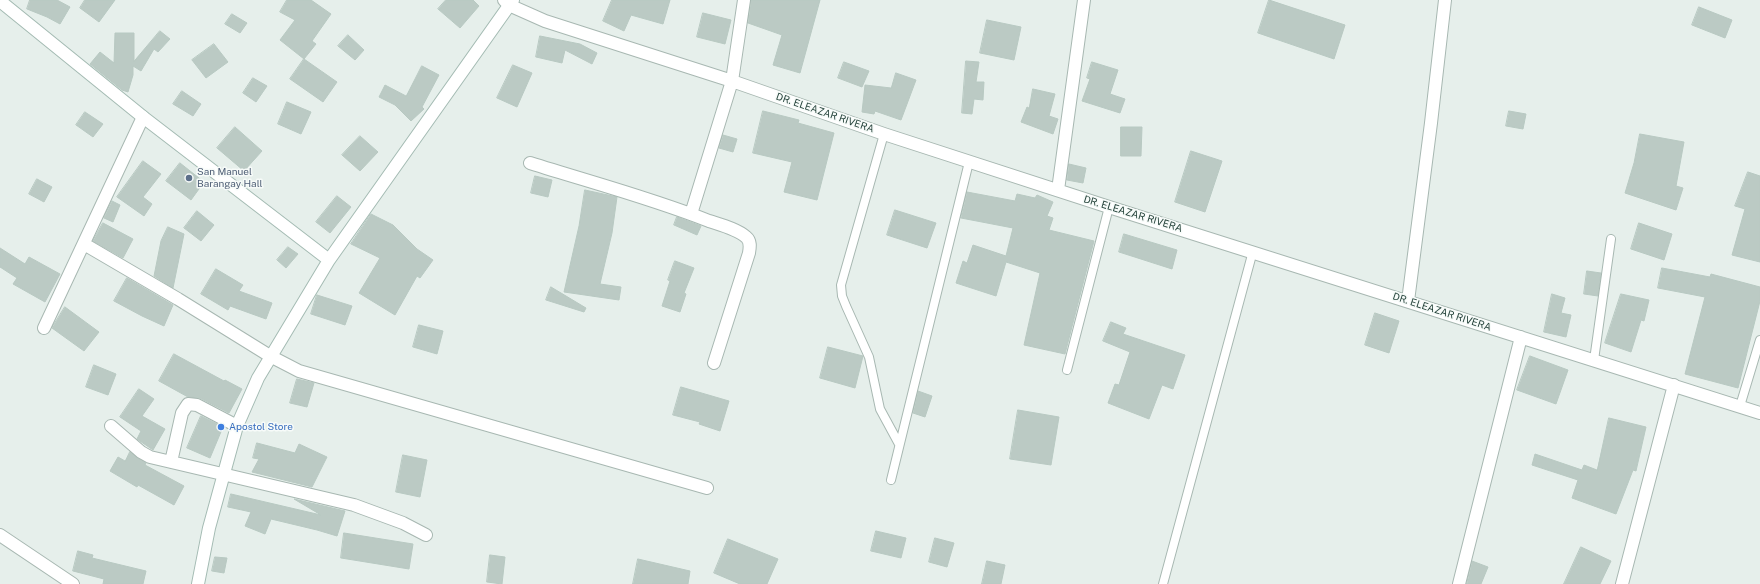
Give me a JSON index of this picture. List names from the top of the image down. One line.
{"streets":{"street":["DR. ELEAZAR RIVERA"]},"places":["San Manuel Barangay Hall","Apostol Store"]}
